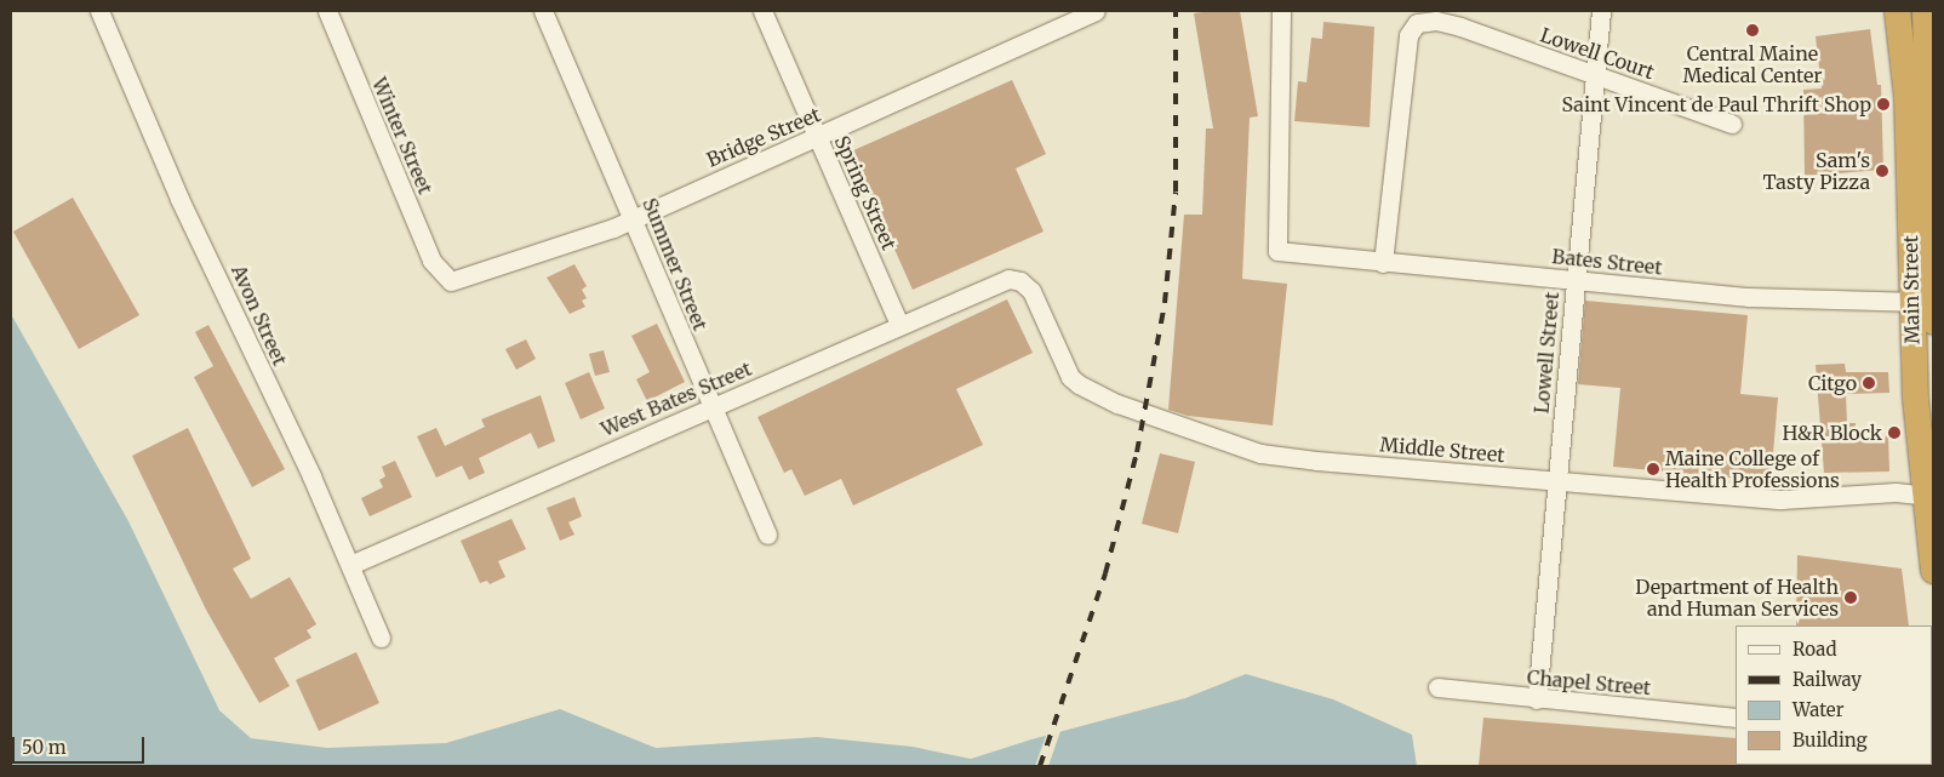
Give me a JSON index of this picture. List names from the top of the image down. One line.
{"streets":{"highway":["Main Street"],"street":["Lowell Court","Winter Street","Bridge Street","Spring Street","Bates Street","Summer Street","Avon Street","Lowell Street","West Bates Street","Middle Street","Chapel Street"]},"crossings":[["Lowell Court","Bates Street"],["Lowell Court","Lowell Street"],["Winter Street","Bridge Street"],["Bridge Street","Spring Street"],["Bridge Street","Summer Street"],["Spring Street","West Bates Street"],["Bates Street","Main Street"],["Bates Street","Lowell Street"],["Summer Street","West Bates Street"],["Main Street","Middle Street"],["Avon Street","West Bates Street"],["Lowell Street","Middle Street"],["Lowell Street","Chapel Street"],["West Bates Street","Middle Street"]],"places":["Central Maine Medical Center","Saint Vincent de Paul Thrift Shop","Sam's Tasty Pizza","Citgo","H&R Block","Maine College of Health Professions","Department of Health and Human Services"],"legend":["Road","Railway","Water","Building"],"scale_bar":"50 m"}
